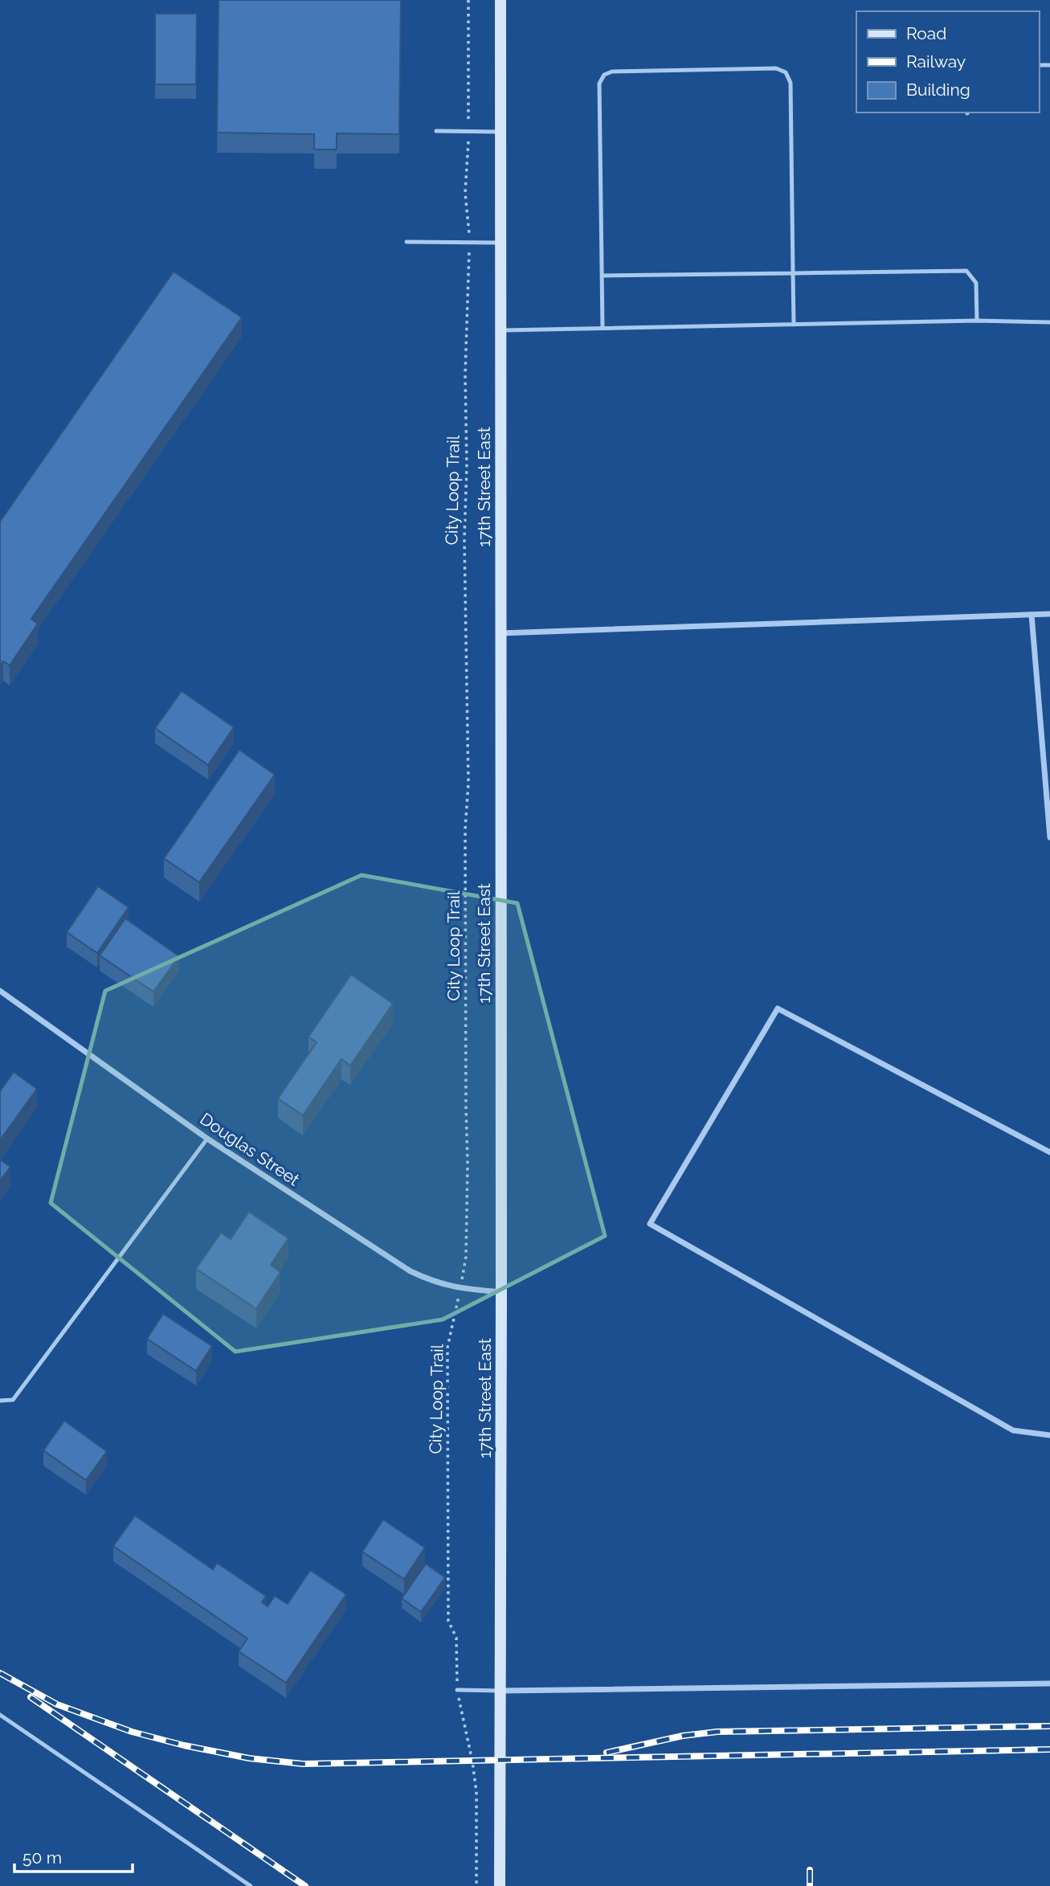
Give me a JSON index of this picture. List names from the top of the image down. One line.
{"streets":{"main road":["17th Street East"],"street":["Douglas Street"],"path":["City Loop Trail"]},"crossings":[["17th Street East","Douglas Street"],["City Loop Trail","Douglas Street"]],"legend":["Road","Railway","Building"],"scale_bar":"50 m"}
